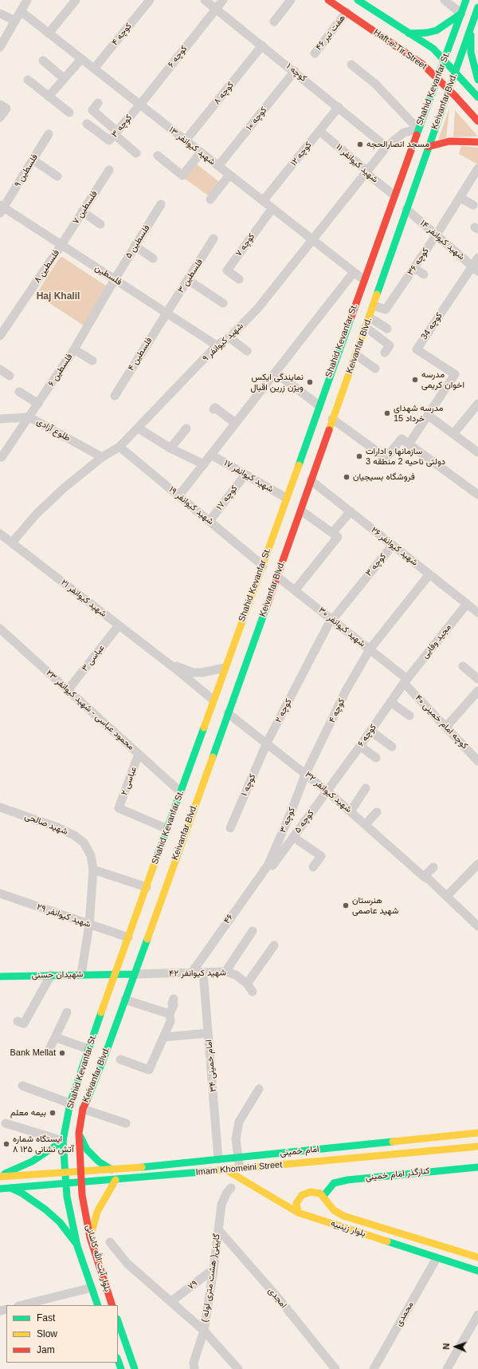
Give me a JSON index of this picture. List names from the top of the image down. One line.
{"streets":{"main road":["Haft-e-Tir Street","Shahid Kevanfar St.","Keivanfar Blvd.","شهیدان حسنی","امام خمینی","Imam Khomeini Street","کنارگذر امام خمینی","بلوار زینبیه","بلوار آیت الله کاشانی"],"street":["هفت تیر ۴۶","کوچه ۴","کوچه ۶","کوچه ۱","کوچه ۸","کوچه ۱۰","کوچه ۳","شهید کیوانفر ۱۳","کوچه ۱۲","شهید کیوانفر ۱۱","فلسطین ۹","فلسطین ۷","شهید کیوانفر ۱۴","فلسطین ۵","کوچه ۷","کوچه ۳۶","فلسطین ۸","فلسطین","فلسطین ۳","کوچه 34","شهید کیوانفر ۹","فلسطین ۴","فلسطین ۶","طلوع آزادی","شهید کیوانفر ۱۷","کوچه ۱۷","شهید کیوانفر ۱۹","شهید کیوانفر ۲۶","شهید کیوانفر ۲۱","شهید کیوانفر ۳۰","مجید وفایی","عباسی ۳","محمود عباسی - شهید کیوانفر ۲۳","کوچه ۲","کوچه امام خمینی ۴۰","عباسی ۲","شهید کیوانفر ۳۲","کوچه ۵","شهید صالحی","شهید کیوانفر ۲۹","۴۶","شهید کیوانفر ۴۲","امام خمینی ۳۴","گایینی( هشت متری لوله )","۷۹","امجدی","محمدی"]},"crossings":[["هفت تیر ۴۶","Haft-e-Tir Street"],["کوچه ۴","کوچه ۳"],["کوچه ۴","شهید کیوانفر ۱۳"],["کوچه ۴","شهید کیوانفر ۳۰"],["کوچه ۴","شهید کیوانفر ۳۲"],["Haft-e-Tir Street","Shahid Kevanfar St."],["Haft-e-Tir Street","Keivanfar Blvd."],["کوچه ۶","کوچه ۱"],["کوچه ۶","کوچه ۳"],["کوچه ۶","شهید کیوانفر ۱۳"],["کوچه ۶","شهید کیوانفر ۳۰"],["کوچه ۶","مجید وفایی"],["کوچه ۶","کوچه امام خمینی ۴۰"],["کوچه ۶","شهید کیوانفر ۳۲"],["کوچه ۶","کوچه ۵"],["کوچه ۱","کوچه ۸"],["کوچه ۱","کوچه ۱۰"],["کوچه ۱","کوچه ۱۲"],["کوچه ۱","شهید کیوانفر ۹"],["کوچه ۱","کوچه ۲"],["کوچه ۱","شهید کیوانفر ۳۲"],["Shahid Kevanfar St.","شهید کیوانفر ۱۳"],["Shahid Kevanfar St.","شهید کیوانفر ۱۱"],["Shahid Kevanfar St.","شهید کیوانفر ۹"],["Shahid Kevanfar St.","شهید کیوانفر ۱۷"],["Shahid Kevanfar St.","شهید کیوانفر ۱۹"],["Shahid Kevanfar St.","شهید کیوانفر ۲۱"],["Shahid Kevanfar St.","محمود عباسی - شهید کیوانفر ۲۳"],["Shahid Kevanfar St.","عباسی ۲"],["Shahid Kevanfar St.","شهید کیوانفر ۲۹"],["Shahid Kevanfar St.","شهیدان حسنی"],["Shahid Kevanfar St.","امام خمینی"],["Shahid Kevanfar St.","بلوار آیت الله کاشانی"],["کوچه ۸","شهید کیوانفر ۱۳"],["Keivanfar Blvd.","شهید کیوانفر ۱۴"],["Keivanfar Blvd.","کوچه ۳۶"],["Keivanfar Blvd.","شهید کیوانفر ۲۶"],["Keivanfar Blvd.","شهید کیوانفر ۳۰"],["Keivanfar Blvd.","شهید کیوانفر ۳۲"],["Keivanfar Blvd.","شهید کیوانفر ۴۲"],["Keivanfar Blvd.","شهیدان حسنی"],["Keivanfar Blvd.","امام خمینی"],["Keivanfar Blvd.","بلوار آیت الله کاشانی"],["کوچه ۱۰","شهید کیوانفر ۱۳"],["کوچه ۳","شهید کیوانفر ۱۳"],["کوچه ۳","شهید کیوانفر ۲۶"],["کوچه ۳","شهید کیوانفر ۳۰"],["کوچه ۳","کوچه ۲"],["کوچه ۳","شهید کیوانفر ۳۲"],["کوچه ۳","کوچه ۵"],["کوچه ۳","۴۶"],["شهید کیوانفر ۱۳","کوچه ۱۲"],["شهید کیوانفر ۱۳","کوچه ۷"],["شهید کیوانفر ۱۳","شهید کیوانفر ۹"],["کوچه ۱۲","شهید کیوانفر ۱۱"],["شهید کیوانفر ۱۱","شهید کیوانفر ۹"],["فلسطین ۹","فلسطین"],["فلسطین ۷","فلسطین ۸"],["فلسطین ۷","فلسطین"],["شهید کیوانفر ۱۴","کوچه ۳۶"],["شهید کیوانفر ۱۴","کوچه 34"],["فلسطین ۵","فلسطین"],["فلسطین ۵","فلسطین ۶"],["فلسطین ۸","فلسطین"],["فلسطین","فلسطین ۳"],["فلسطین","شهید کیوانفر ۹"],["فلسطین","فلسطین ۴"],["فلسطین","فلسطین ۶"],["فلسطین ۳","فلسطین ۴"],["شهید کیوانفر ۹","طلوع آزادی"],["شهید کیوانفر ۹","شهید کیوانفر ۱۹"],["شهید کیوانفر ۹","شهید کیوانفر ۲۱"],["فلسطین ۶","طلوع آزادی"],["شهید کیوانفر ۱۷","کوچه ۱۷"],["کوچه ۱۷","شهید کیوانفر ۱۹"],["شهید کیوانفر ۲۶","مجید وفایی"],["شهید کیوانفر ۲۱","عباسی ۳"],["شهید کیوانفر ۳۰","مجید وفایی"],["شهید کیوانفر ۳۰","کوچه ۲"],["شهید کیوانفر ۳۰","کوچه امام خمینی ۴۰"],["مجید وفایی","کوچه امام خمینی ۴۰"],["عباسی ۳","محمود عباسی - شهید کیوانفر ۲۳"],["محمود عباسی - شهید کیوانفر ۲۳","عباسی ۲"],["کوچه ۲","شهید کیوانفر ۳۲"],["شهید کیوانفر ۳۲","کوچه ۵"],["شهید صالحی","شهید کیوانفر ۲۹"],["شهید صالحی","شهیدان حسنی"],["۴۶","شهید کیوانفر ۴۲"],["شهید کیوانفر ۴۲","شهیدان حسنی"],["شهید کیوانفر ۴۲","امام خمینی ۳۴"],["امام خمینی ۳۴","امام خمینی"],["امام خمینی","بلوار آیت الله کاشانی"],["Imam Khomeini Street","بلوار زینبیه"],["Imam Khomeini Street","بلوار آیت الله کاشانی"],["کنارگذر امام خمینی","بلوار زینبیه"],["بلوار زینبیه","محمدی"],["گایینی( هشت متری لوله )","۷۹"],["گایینی( هشت متری لوله )","امجدی"]],"districts":["Haj Khalil"],"places":["مسجد انصارالحجه","مدرسه اخوان کریمی","نمایندگی ایکس ویژن زرین اقبال","مدرسه شهدای 15 خرداد","سازمانها و ادارات دولتی ناحیه 2 منطقه 3","فروشگاه بسیجیان","هنرستان شهید عاصمی","Bank Mellat","بیمه معلم","ایستگاه شماره ۸ آتش نشانی ۱۲۵"],"legend":["Fast","Slow","Jam"],"north":"left"}
